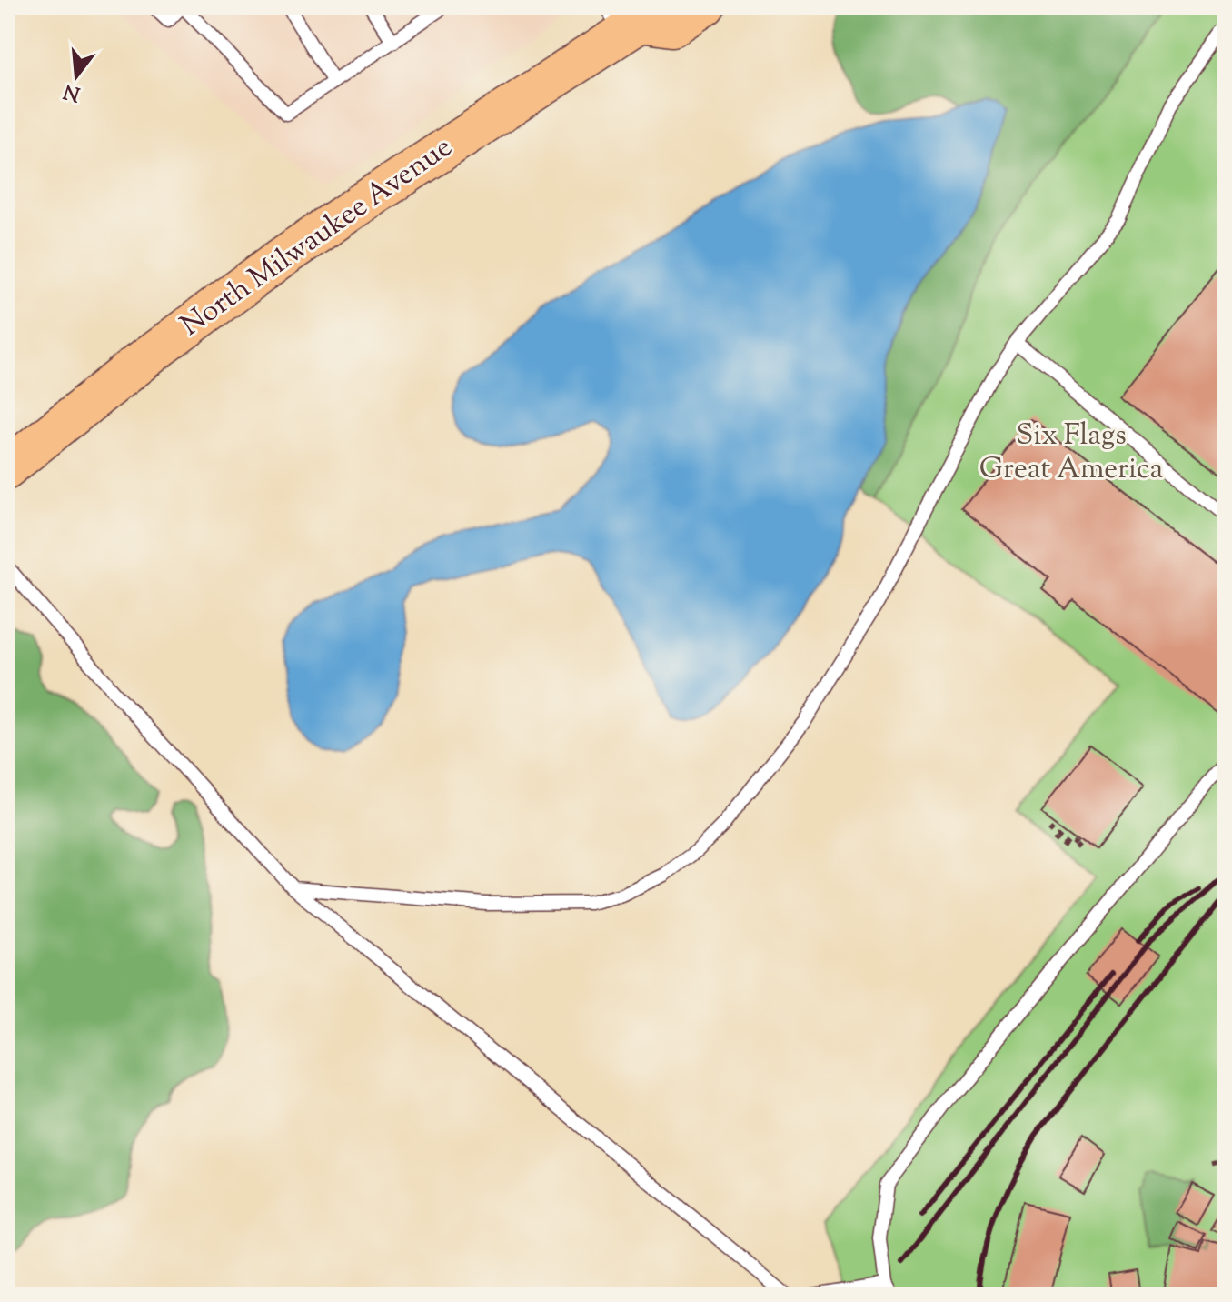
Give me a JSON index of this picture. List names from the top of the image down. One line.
{"streets":{"main road":["North Milwaukee Avenue"]},"parks":["Six Flags Great America"],"north":"bottom"}
